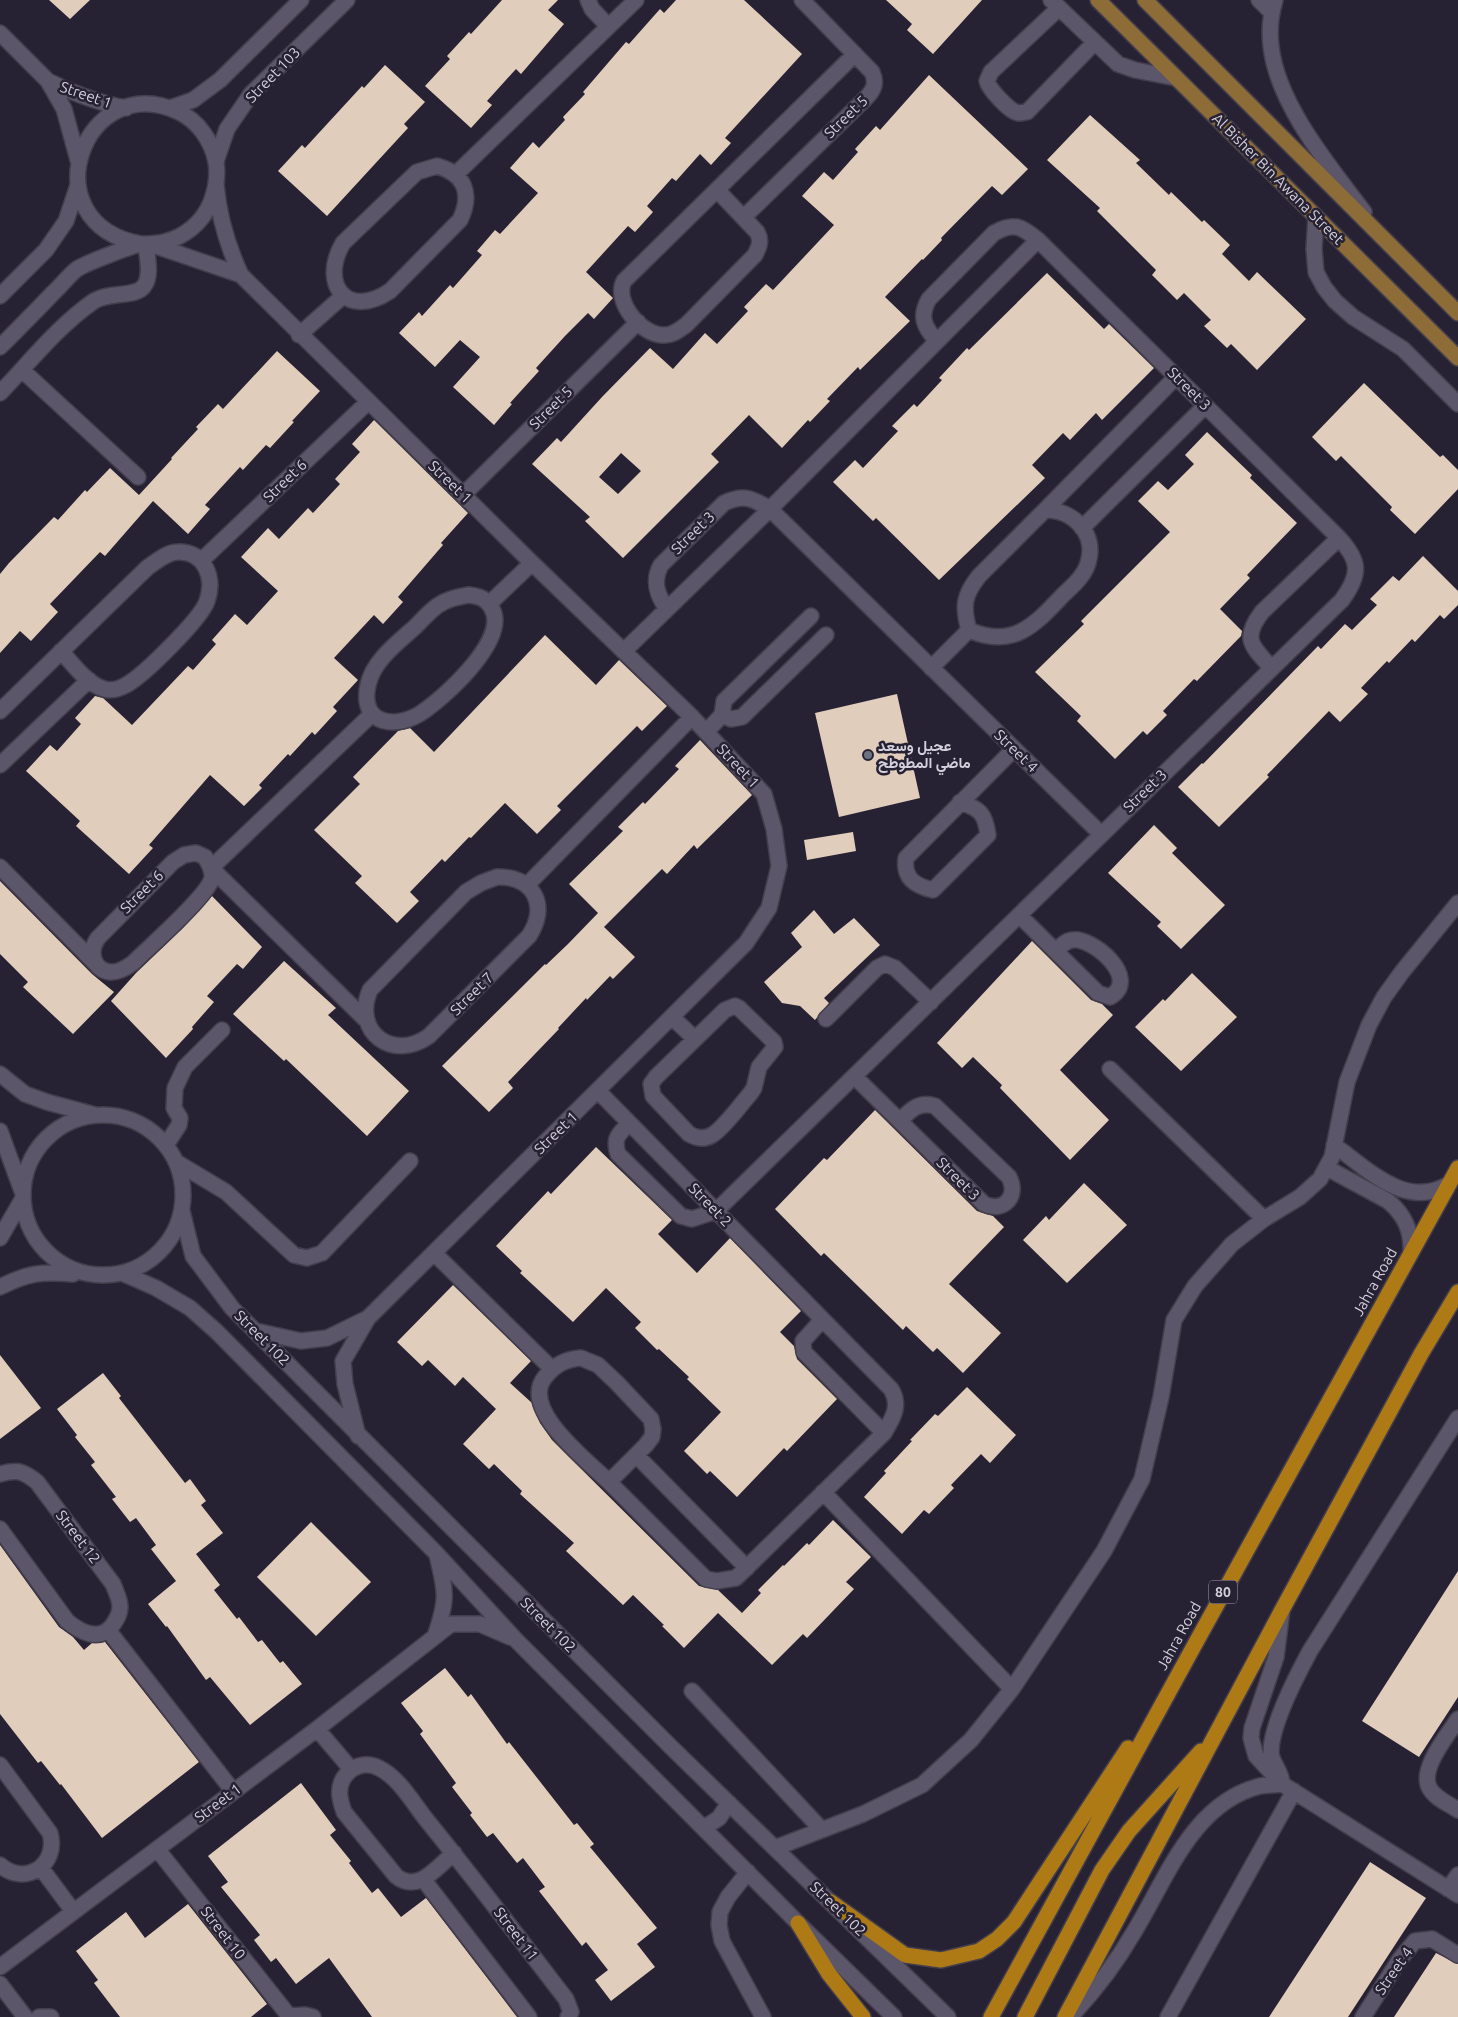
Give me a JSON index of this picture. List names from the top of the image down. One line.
{"streets":{"highway":["Jahra Road","80"],"main road":["Al Bisher Bin Awana Street"],"street":["Street 103","Street 1","Street 5","Street 3","Street 6","Street 4","Street 7","Street 2","Street 102","Street 12","Street 10","Street 11"]},"crossings":[["Street 103","Street 1"],["Street 1","Street 5"],["Street 1","Street 6"],["Street 1","Street 2"],["Street 1","Street 102"],["Street 1","Street 10"],["Street 3","Street 4"],["Street 3","Street 2"],["Street 6","Street 7"]],"places":["عجيل وسعد ماضي المطوطح"]}
